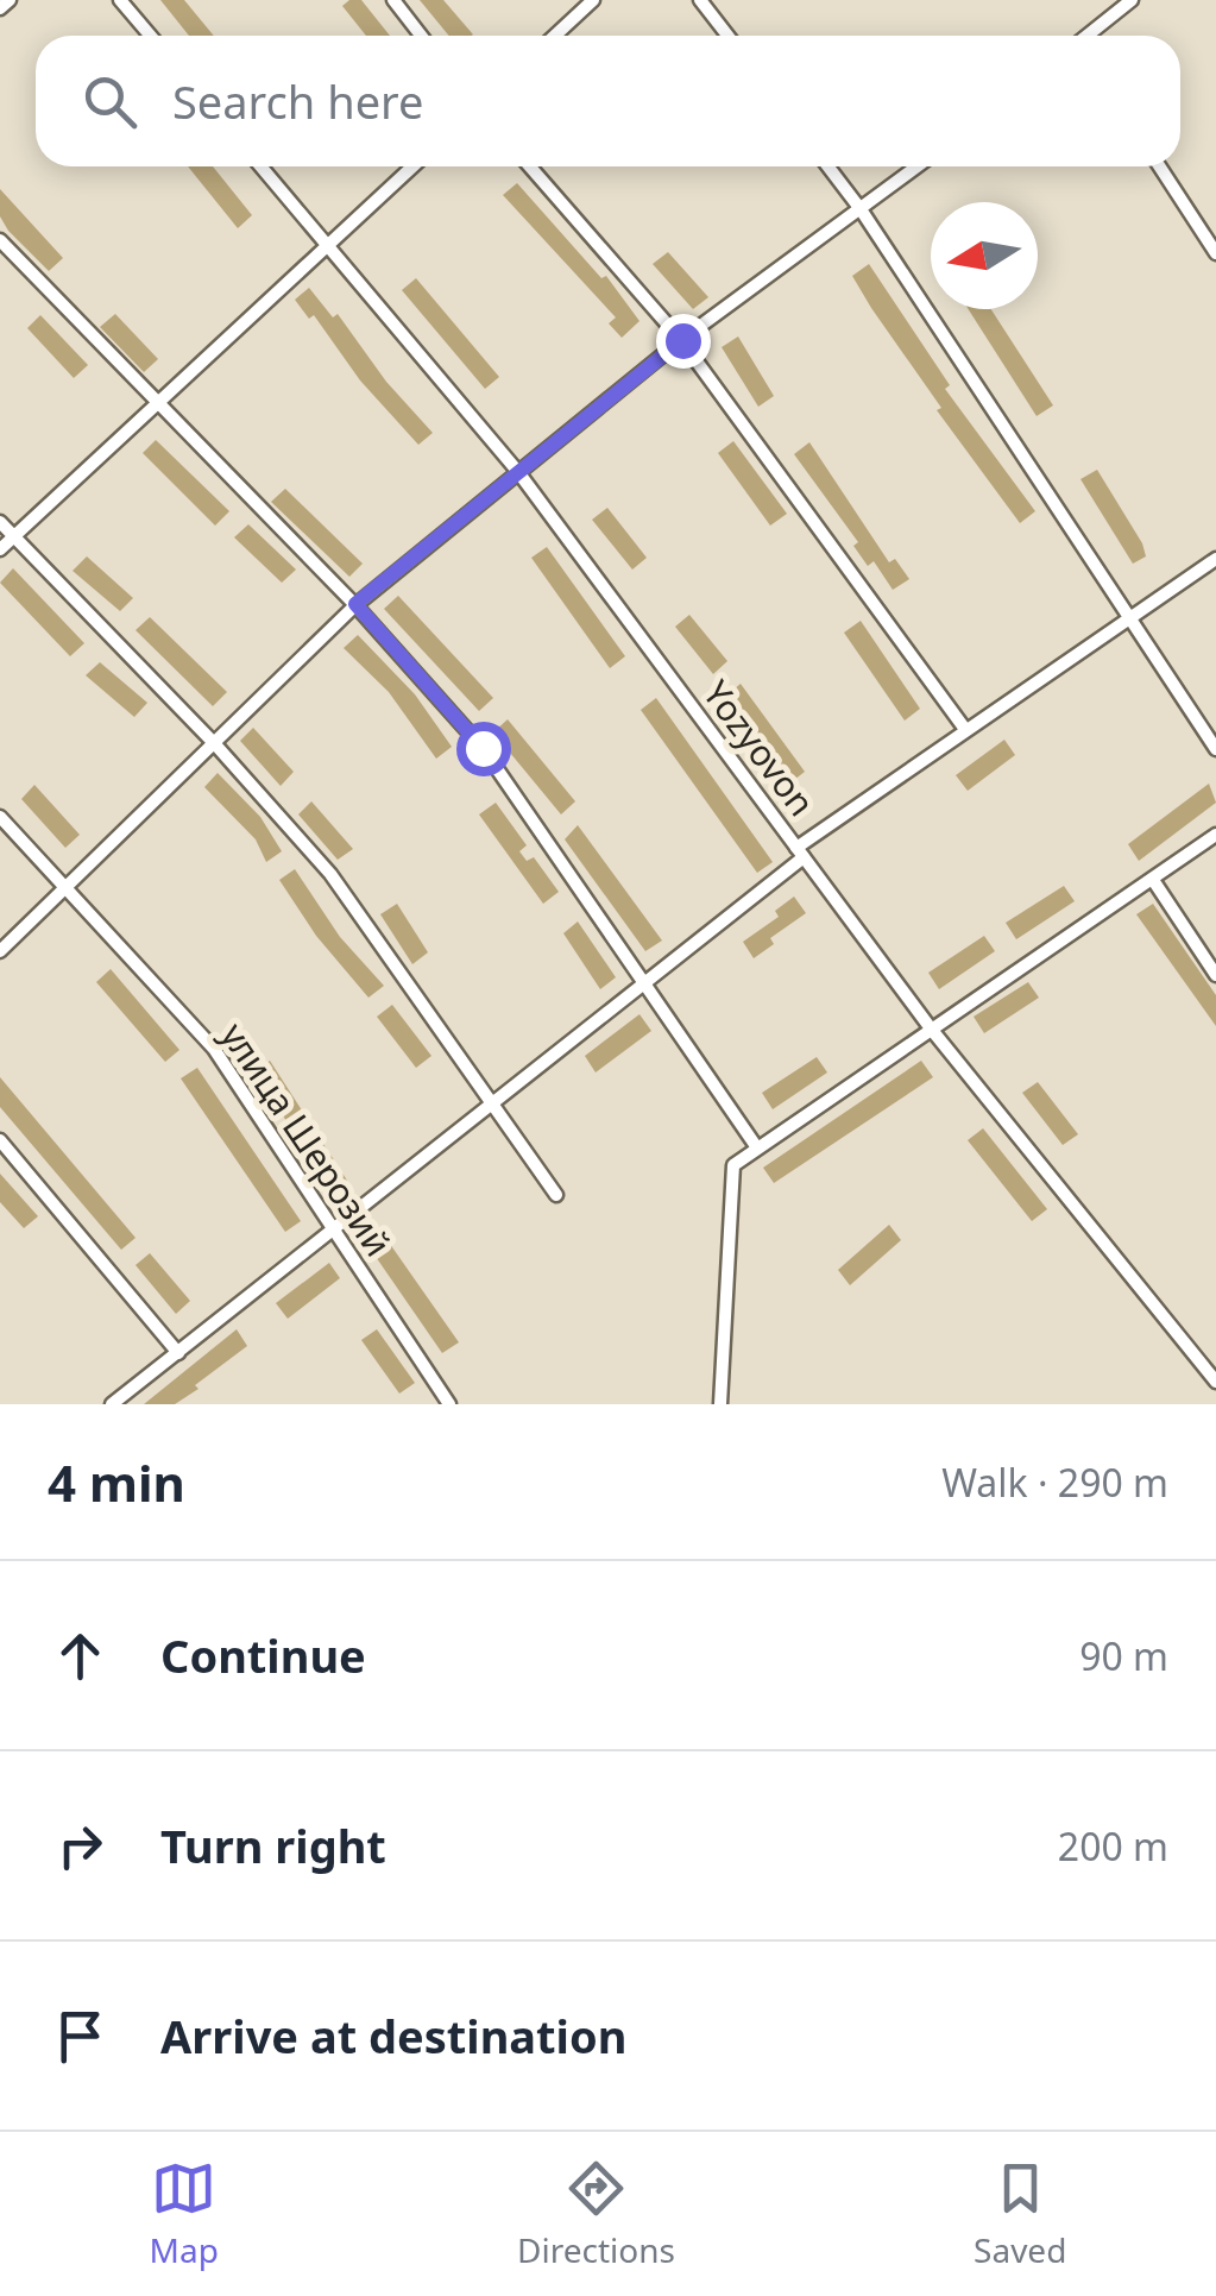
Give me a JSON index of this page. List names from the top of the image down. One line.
{"streets":{"street":["Yozyovon","улица Шерозий"]},"north":"left","page":{"search":"Search here","heading":["4 min","Walk · 290 m"],"list":[["Continue","90 m"],["Turn right","200 m"],"Arrive at destination"],"nav":["Map","Directions","Saved"]}}
